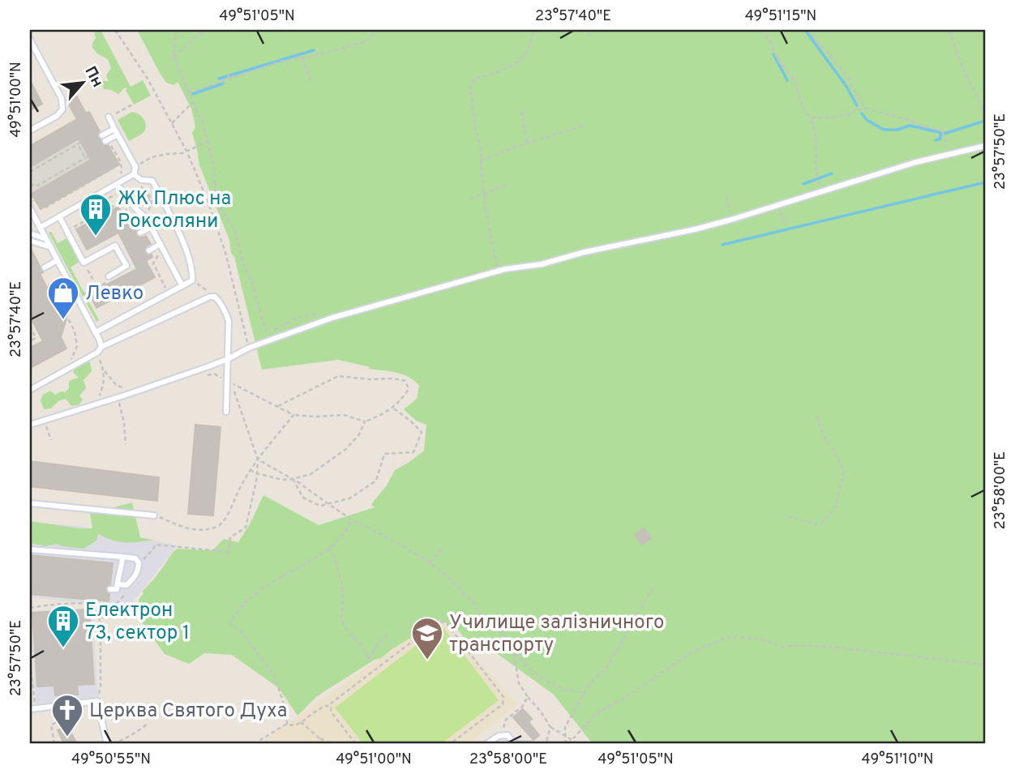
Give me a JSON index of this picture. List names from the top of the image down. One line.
{"places":{"building":["ЖК Плюс на Роксоляни","Електрон 73, сектор 1"],"shop":["Левко"],"school or university":["Училище залізничного транспорту"],"church":["Церква Святого Духа"]},"north":"top right","coordinates":["49°51'05\"N","23°57'40\"E","49°51'15\"N","49°51'00\"N","23°57'50\"E","23°58'00\"E","49°50'55\"N","49°51'10\"N"]}
